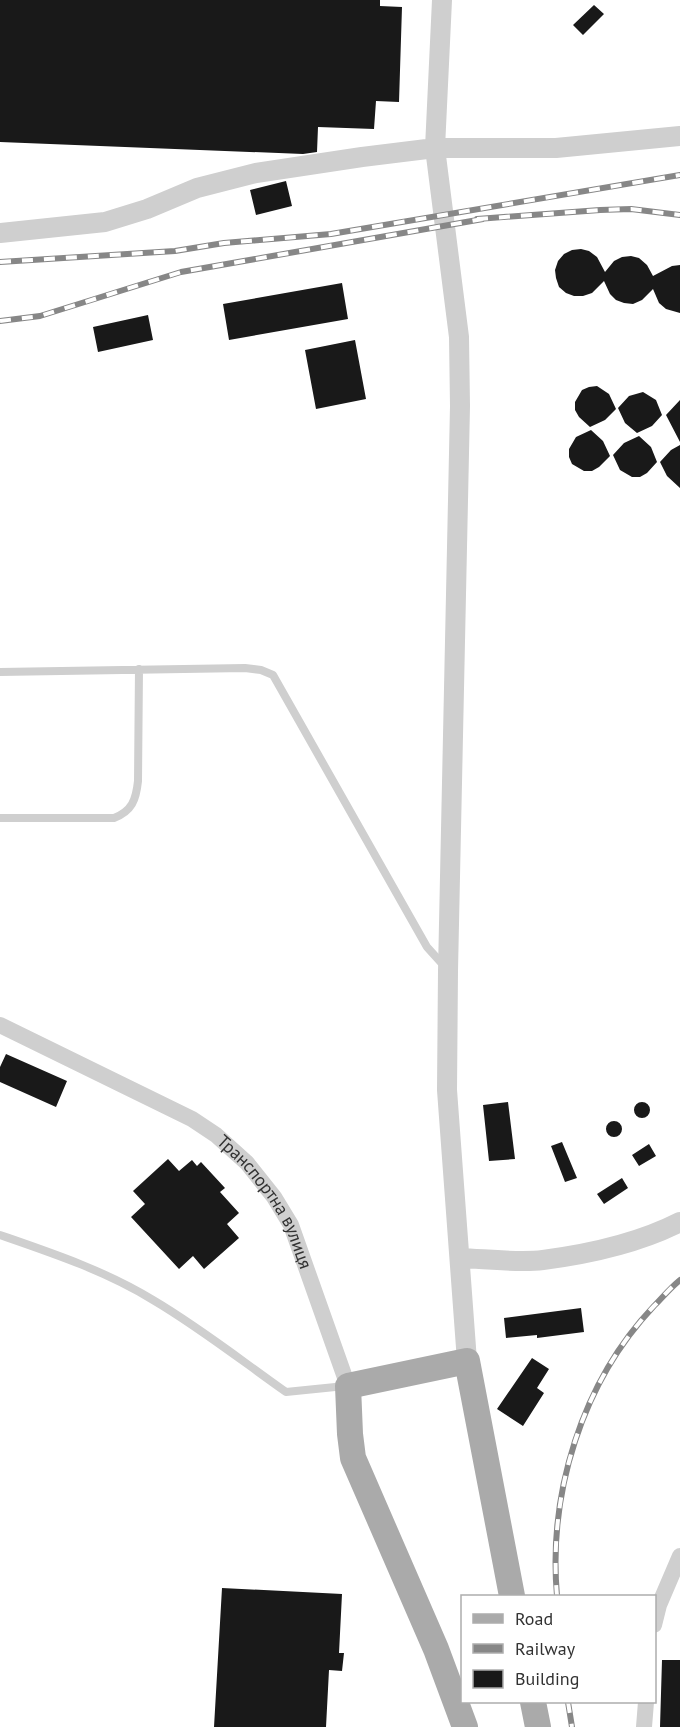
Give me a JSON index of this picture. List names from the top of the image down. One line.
{"streets":{"street":["Транспортна вулиця"]},"legend":["Road","Railway","Building"]}
